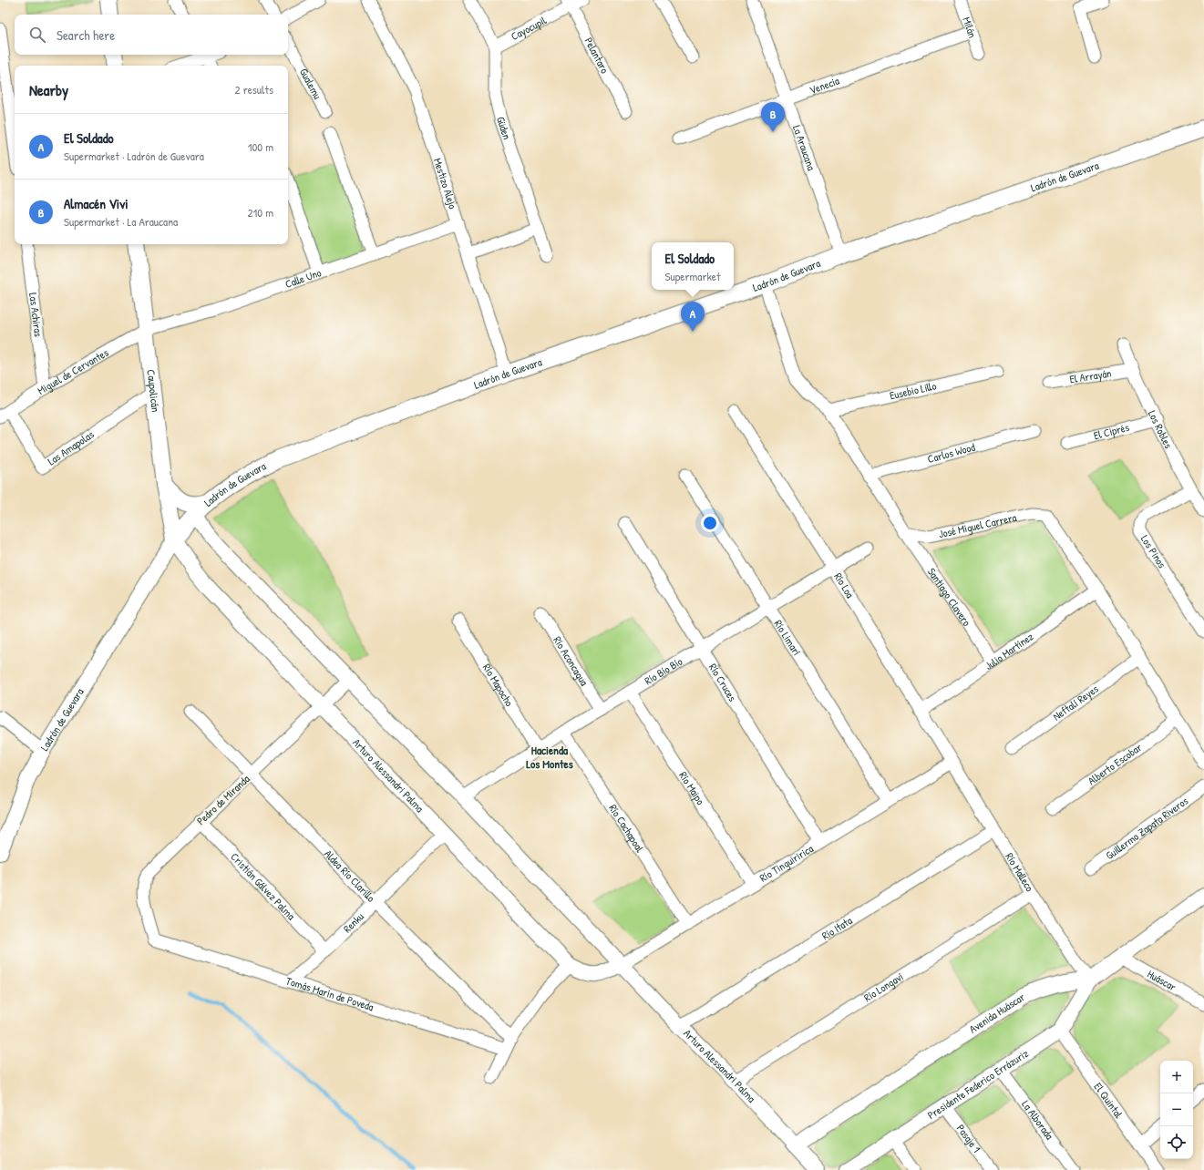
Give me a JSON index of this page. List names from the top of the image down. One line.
{"streets":{"main road":["Ladrón de Guevara","Caupolicán"],"street":["Milán","Cayocupil","Pelantaro","Gualemu","Venecia","Güden","La Araucana","Mestizo Alejo","Calle Uno","Las Achiras","Miguel de Cervantes","El Arrayán","Eusebio Lillo","Los Robles","El Ciprés","Las Amapolas","Carlos Wood","José Miguel Carrera","Los Pinos","Río Loa","Santiago Clavero","Río Limarí","Julio Martínez","Río Aconcagua","Río Bío Bío","Río Cruces","Río Mapocho","Neftalí Reyes","Alberto Escobar","Arturo Alessandri Palma","Río Maipo","Pedro de Miranda","Río Cachapoal","Guillermo Zapata Riveros","Río Tinguiririca","Río Malleco","Aldea Río Clarillo","Cristián Gálvez Palma","Renku","Río Itata","Huáscar","Río Longaví","Tomás Marín de Poveda","Avenida Huáscar","Presidente Federico Errázuriz","El Quintal","La Alborada","Pasaje 1"]},"crossings":[["Milán","Venecia"],["Cayocupil","Pelantaro"],["Cayocupil","Güden"],["Venecia","La Araucana"],["La Araucana","Ladrón de Guevara"],["Ladrón de Guevara","Mestizo Alejo"],["Ladrón de Guevara","Caupolicán"],["Ladrón de Guevara","Arturo Alessandri Palma"],["Mestizo Alejo","Calle Uno"],["Calle Uno","Miguel de Cervantes"],["Calle Uno","Caupolicán"],["Las Achiras","Miguel de Cervantes"],["Miguel de Cervantes","Caupolicán"],["Miguel de Cervantes","Las Amapolas"],["El Arrayán","Los Robles"],["Caupolicán","Las Amapolas"],["Caupolicán","Arturo Alessandri Palma"],["Los Robles","El Ciprés"],["Los Robles","Los Pinos"],["José Miguel Carrera","Santiago Clavero"],["José Miguel Carrera","Julio Martínez"],["José Miguel Carrera","Neftalí Reyes"],["José Miguel Carrera","Alberto Escobar"],["Río Loa","Julio Martínez"],["Río Loa","Río Bío Bío"],["Río Loa","Río Tinguiririca"],["Río Loa","Río Malleco"],["Santiago Clavero","Julio Martínez"],["Río Limarí","Río Bío Bío"],["Río Limarí","Río Tinguiririca"],["Río Aconcagua","Río Bío Bío"],["Río Bío Bío","Río Cruces"],["Río Bío Bío","Río Mapocho"],["Río Bío Bío","Arturo Alessandri Palma"],["Río Bío Bío","Río Maipo"],["Río Bío Bío","Río Cachapoal"],["Río Cruces","Río Tinguiririca"],["Arturo Alessandri Palma","Pedro de Miranda"],["Arturo Alessandri Palma","Río Tinguiririca"],["Arturo Alessandri Palma","Renku"],["Arturo Alessandri Palma","Río Itata"],["Arturo Alessandri Palma","Río Longaví"],["Arturo Alessandri Palma","Avenida Huáscar"],["Río Maipo","Río Tinguiririca"],["Pedro de Miranda","Aldea Río Clarillo"],["Pedro de Miranda","Cristián Gálvez Palma"],["Pedro de Miranda","Tomás Marín de Poveda"],["Río Cachapoal","Río Tinguiririca"],["Río Tinguiririca","Río Malleco"],["Río Malleco","Río Itata"],["Río Malleco","Río Longaví"],["Río Malleco","Avenida Huáscar"],["Río Malleco","Presidente Federico Errázuriz"],["Aldea Río Clarillo","Renku"],["Aldea Río Clarillo","Tomás Marín de Poveda"],["Cristián Gálvez Palma","Renku"],["Renku","Tomás Marín de Poveda"],["Avenida Huáscar","Presidente Federico Errázuriz"],["Presidente Federico Errázuriz","El Quintal"],["Presidente Federico Errázuriz","La Alborada"],["Presidente Federico Errázuriz","Pasaje 1"]],"districts":["Hacienda Los Montes"],"page":{"search":"Search here","heading":["Nearby","2 results"],"pins":["B","A"],"list":[{"mark":"A","name":"El Soldado","note":"Supermarket · Ladrón de Guevara","value":"100 m"},{"mark":"B","name":"Almacén Vivi","note":"Supermarket · La Araucana","value":"210 m"}],"popup":["El Soldado","Supermarket"],"map_buttons":["+","−"]}}
